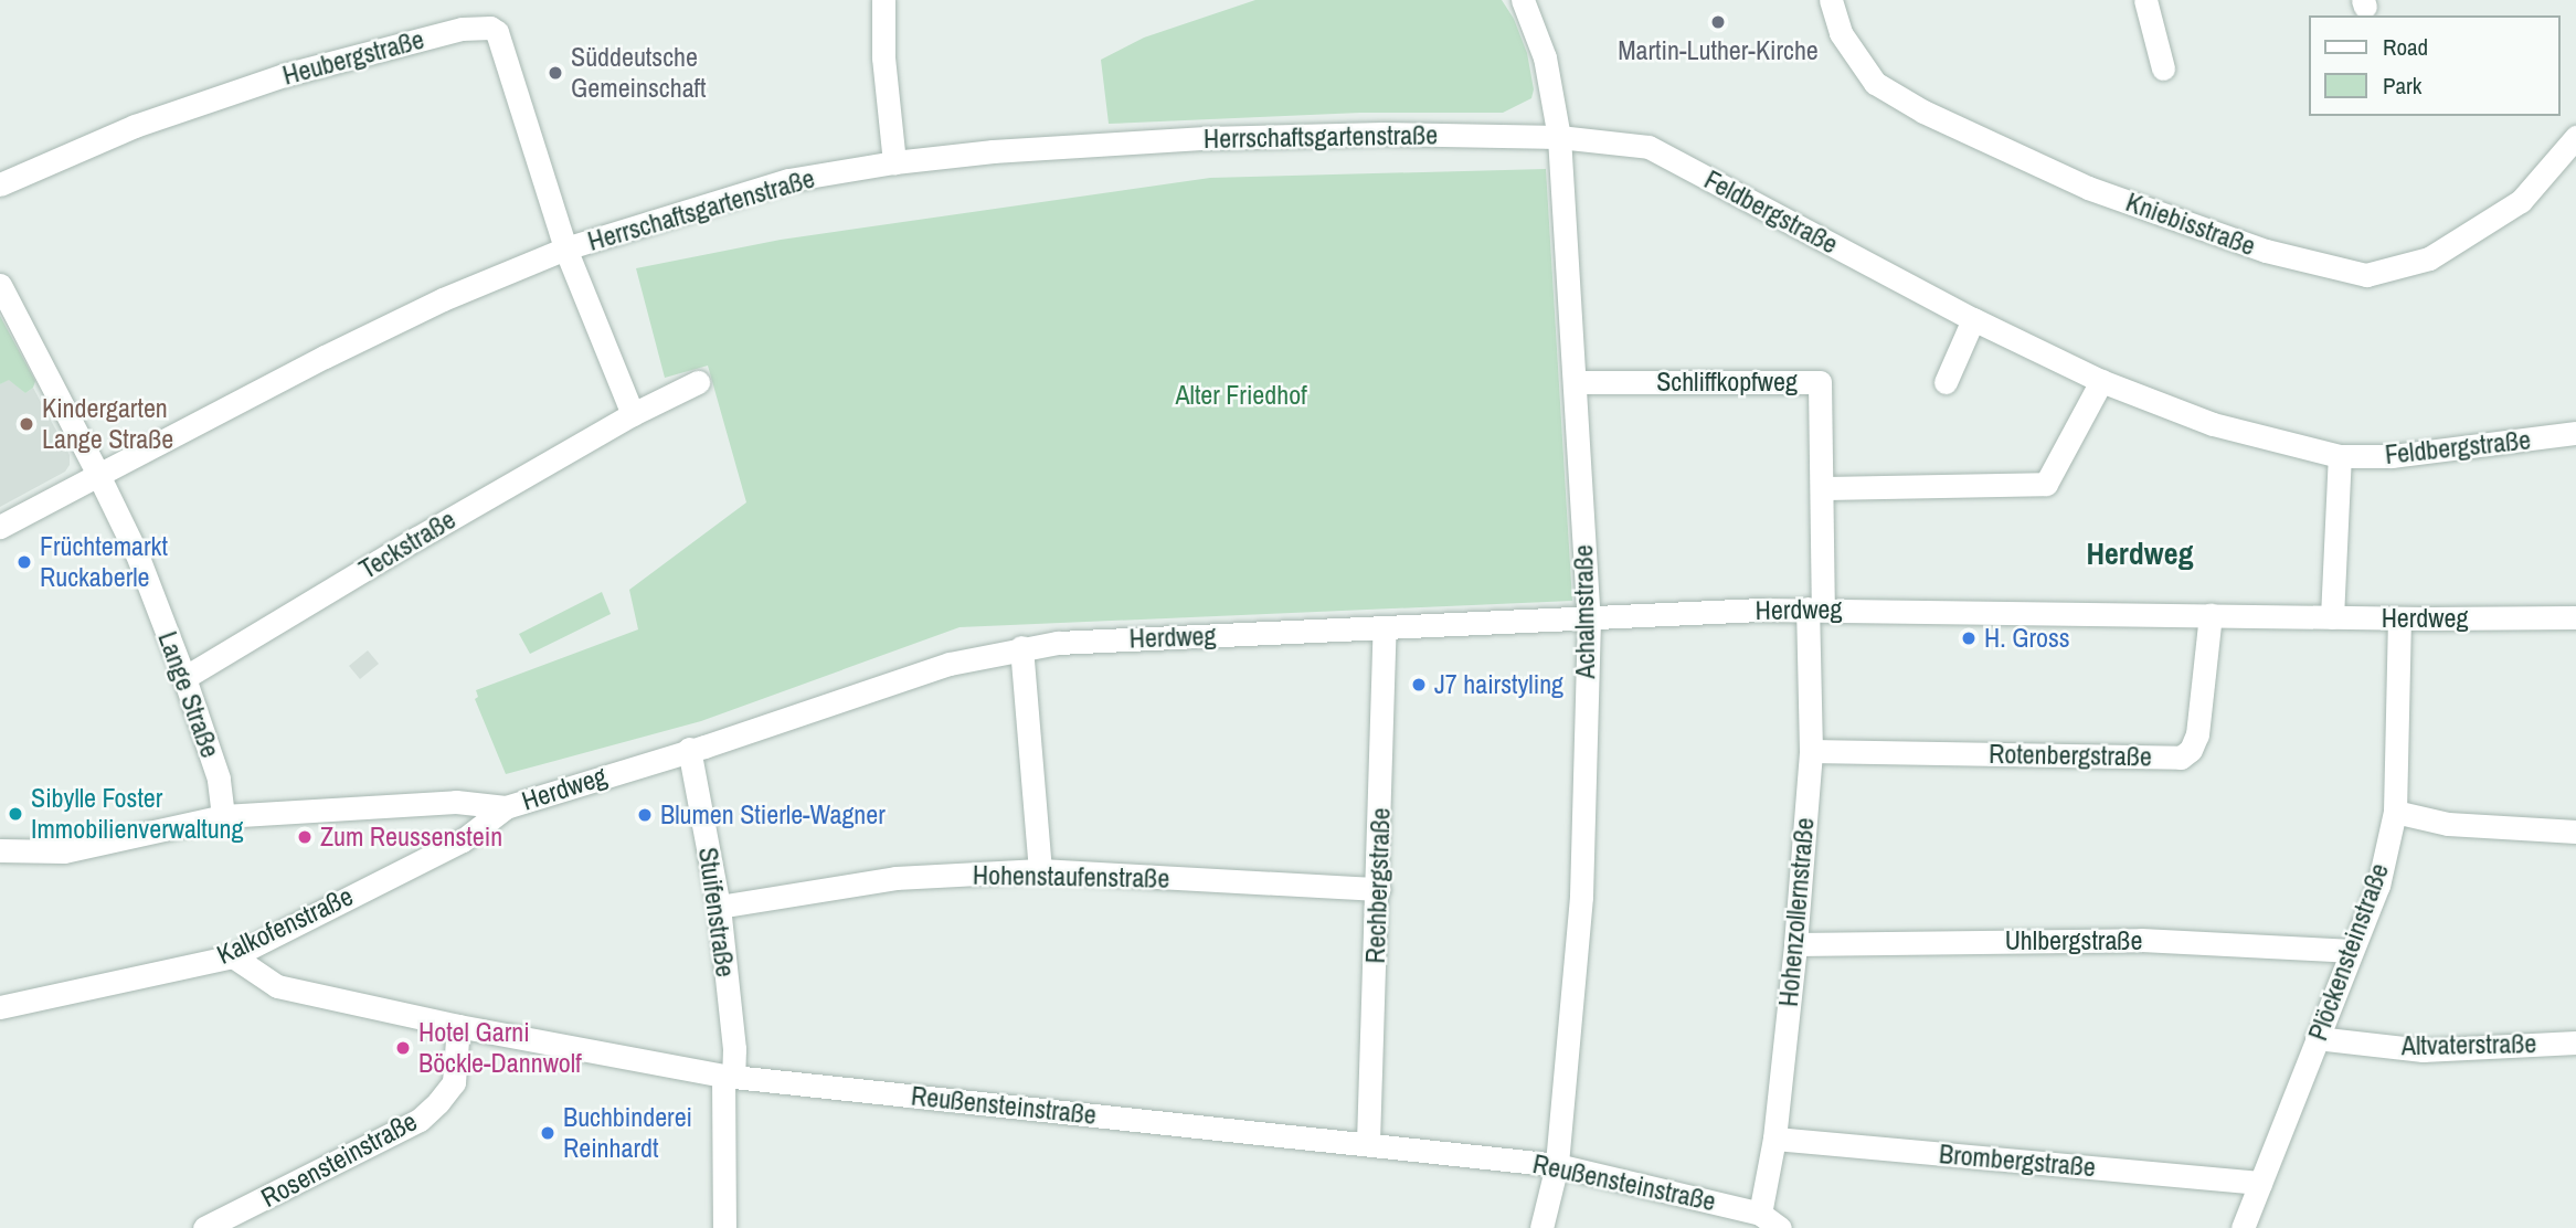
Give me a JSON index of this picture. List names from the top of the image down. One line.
{"streets":{"street":["Heubergstraße","Herrschaftsgartenstraße","Feldbergstraße","Kniebisstraße","Schliffkopfweg","Teckstraße","Herdweg","Achalmstraße","Lange Straße","Rotenbergstraße","Hohenstaufenstraße","Rechbergstraße","Stuifenstraße","Hohenzollernstraße","Kalkofenstraße","Uhlbergstraße","Plöckensteinstraße","Altvaterstraße","Reußensteinstraße","Rosensteinstraße","Brombergstraße"]},"crossings":[["Heubergstraße","Herrschaftsgartenstraße"],["Herrschaftsgartenstraße","Feldbergstraße"],["Herrschaftsgartenstraße","Achalmstraße"],["Herrschaftsgartenstraße","Lange Straße"],["Feldbergstraße","Achalmstraße"],["Schliffkopfweg","Herdweg"],["Schliffkopfweg","Achalmstraße"],["Schliffkopfweg","Hohenzollernstraße"],["Teckstraße","Lange Straße"],["Herdweg","Achalmstraße"],["Herdweg","Lange Straße"],["Herdweg","Rotenbergstraße"],["Herdweg","Rechbergstraße"],["Herdweg","Stuifenstraße"],["Herdweg","Hohenzollernstraße"],["Herdweg","Kalkofenstraße"],["Herdweg","Plöckensteinstraße"],["Achalmstraße","Reußensteinstraße"],["Rotenbergstraße","Hohenzollernstraße"],["Hohenstaufenstraße","Rechbergstraße"],["Hohenstaufenstraße","Stuifenstraße"],["Rechbergstraße","Reußensteinstraße"],["Stuifenstraße","Reußensteinstraße"],["Hohenzollernstraße","Uhlbergstraße"],["Hohenzollernstraße","Reußensteinstraße"],["Hohenzollernstraße","Brombergstraße"],["Kalkofenstraße","Reußensteinstraße"],["Uhlbergstraße","Plöckensteinstraße"],["Plöckensteinstraße","Altvaterstraße"],["Plöckensteinstraße","Brombergstraße"],["Reußensteinstraße","Rosensteinstraße"]],"districts":["Herdweg"],"parks":["Alter Friedhof"],"places":["Martin-Luther-Kirche","Süddeutsche Gemeinschaft","Kindergarten Lange Straße","Früchtemarkt Ruckaberle","H. Gross","J7 hairstyling","Sibylle Foster Immobilienverwaltung","Blumen Stierle-Wagner","Zum Reussenstein","Hotel Garni Böckle-Dannwolf","Buchbinderei Reinhardt"],"legend":["Road","Park"]}
